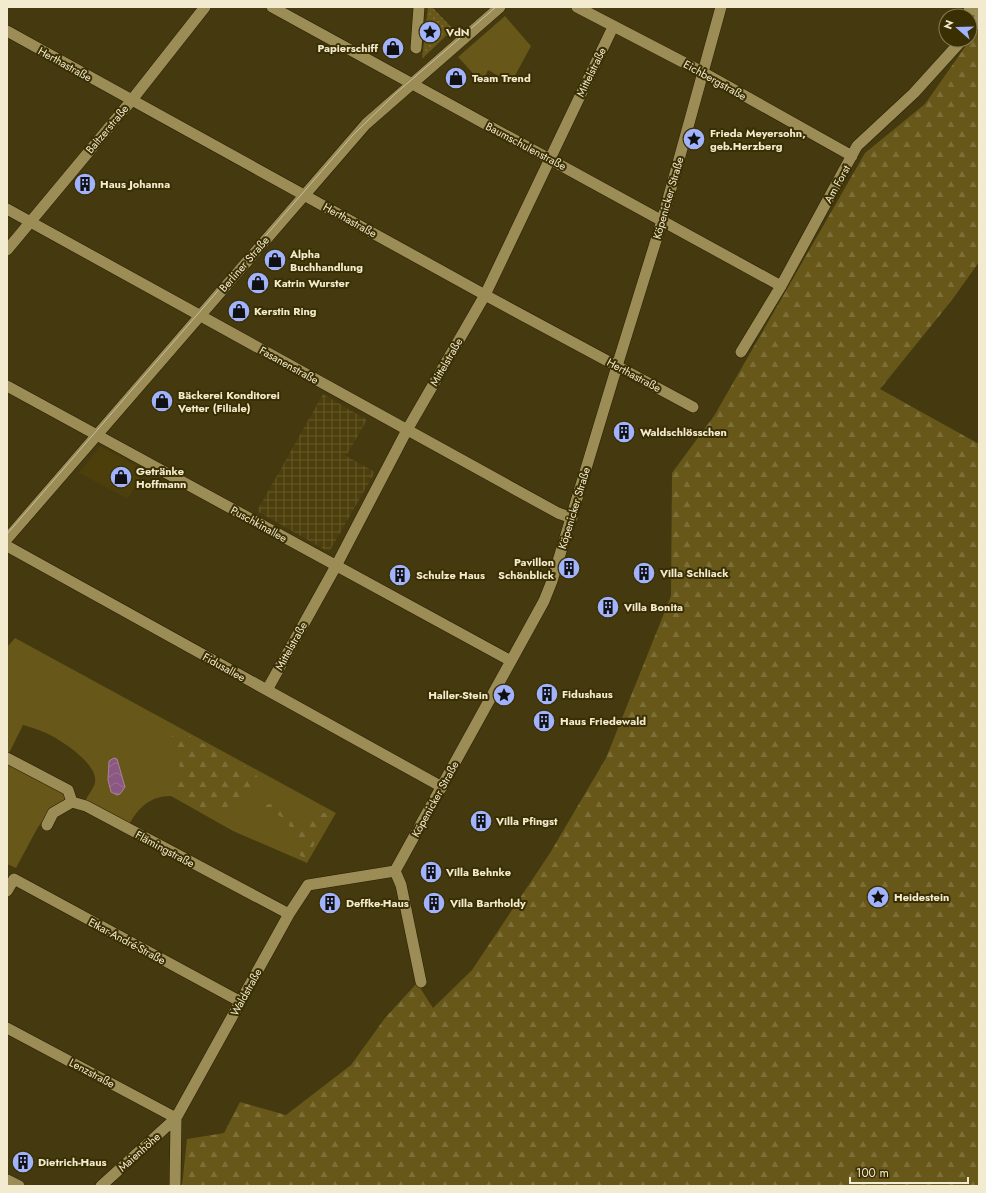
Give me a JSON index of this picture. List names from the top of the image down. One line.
{"streets":{"street":["Herthastraße","Mittelstraße","Eichbergstraße","Baltzerstraße","Baumschulenstraße","Am Forst","Köpenicker Straße","Berliner Straße","Fasanenstraße","Puschkinallee","Fidusallee","Flämingstraße","Etkar-André-Straße","Waldstraße","Lenzstraße","Maienhöhe"]},"crossings":[["Herthastraße","Mittelstraße"],["Herthastraße","Baltzerstraße"],["Herthastraße","Köpenicker Straße"],["Herthastraße","Berliner Straße"],["Mittelstraße","Eichbergstraße"],["Mittelstraße","Baumschulenstraße"],["Mittelstraße","Fasanenstraße"],["Mittelstraße","Puschkinallee"],["Mittelstraße","Fidusallee"],["Eichbergstraße","Am Forst"],["Eichbergstraße","Köpenicker Straße"],["Baltzerstraße","Fasanenstraße"],["Baumschulenstraße","Am Forst"],["Baumschulenstraße","Köpenicker Straße"],["Baumschulenstraße","Berliner Straße"],["Köpenicker Straße","Fasanenstraße"],["Köpenicker Straße","Puschkinallee"],["Köpenicker Straße","Fidusallee"],["Köpenicker Straße","Waldstraße"],["Berliner Straße","Fasanenstraße"],["Berliner Straße","Puschkinallee"],["Flämingstraße","Waldstraße"],["Etkar-André-Straße","Waldstraße"],["Waldstraße","Lenzstraße"],["Waldstraße","Maienhöhe"],["Lenzstraße","Maienhöhe"]],"places":{"place":["VdN","Frieda Meyersohn, geb.Herzberg","Haller-Stein","Heidestein"],"shop":["Papierschiff","Team Trend","Alpha Buchhandlung","Katrin Wurster","Kerstin Ring","Bäckerei Konditorei Vetter (Filiale)","Getränke Hoffmann"],"building":["Haus Johanna","Waldschlösschen","Pavillon Schönblick","Villa Schliack","Schulze Haus","Villa Bonita","Fidushaus","Haus Friedewald","Villa Pfingst","Villa Behnke","Deffke-Haus","Villa Bartholdy","Dietrich-Haus"]},"scale_bar":"100 m","north":"left"}
